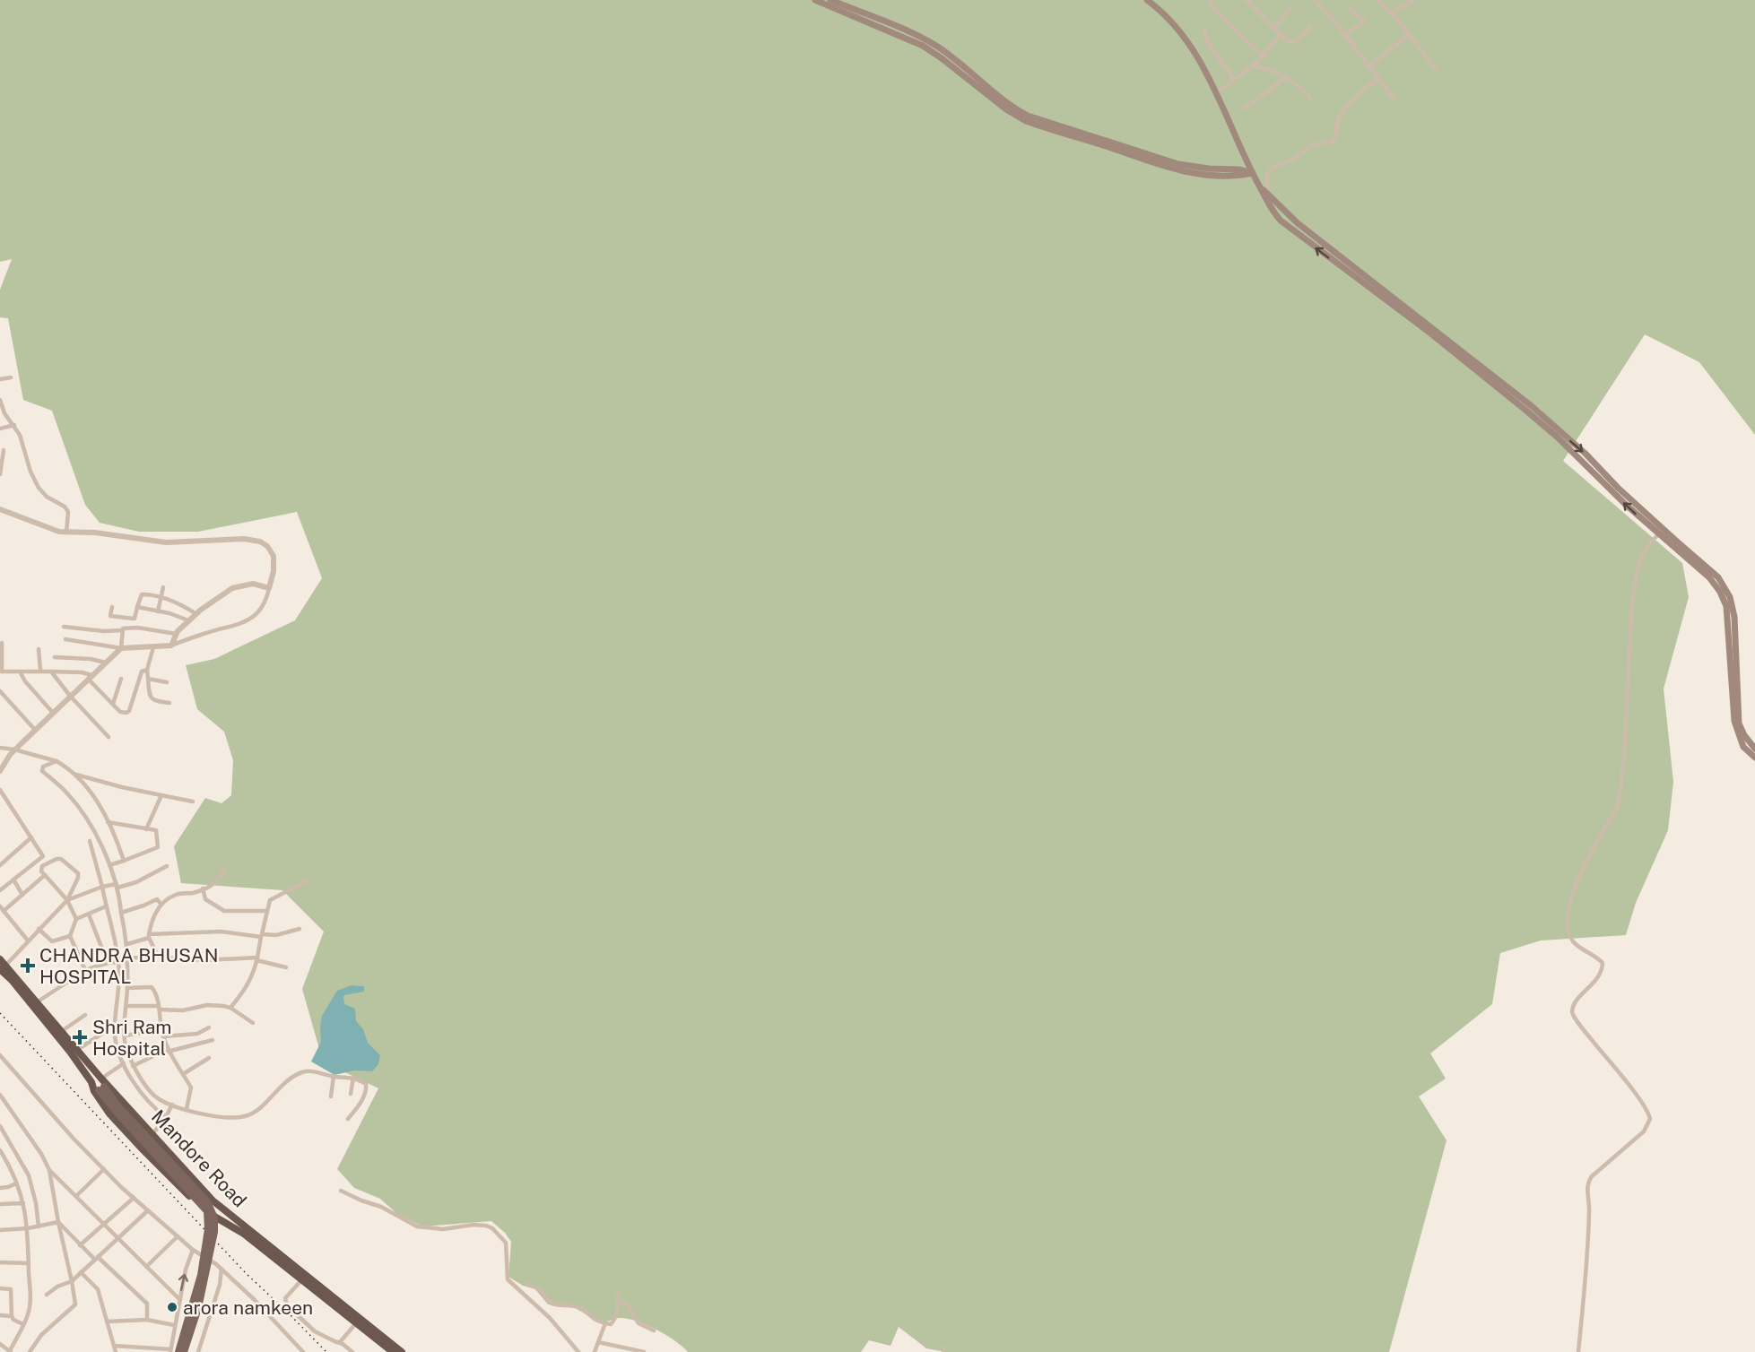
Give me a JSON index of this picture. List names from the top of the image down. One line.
{"streets":{"highway":["Mandore Road"]},"places":{"health":["CHANDRA BHUSAN HOSPITAL","Shri Ram Hospital"],"other":["arora namkeen"]}}
